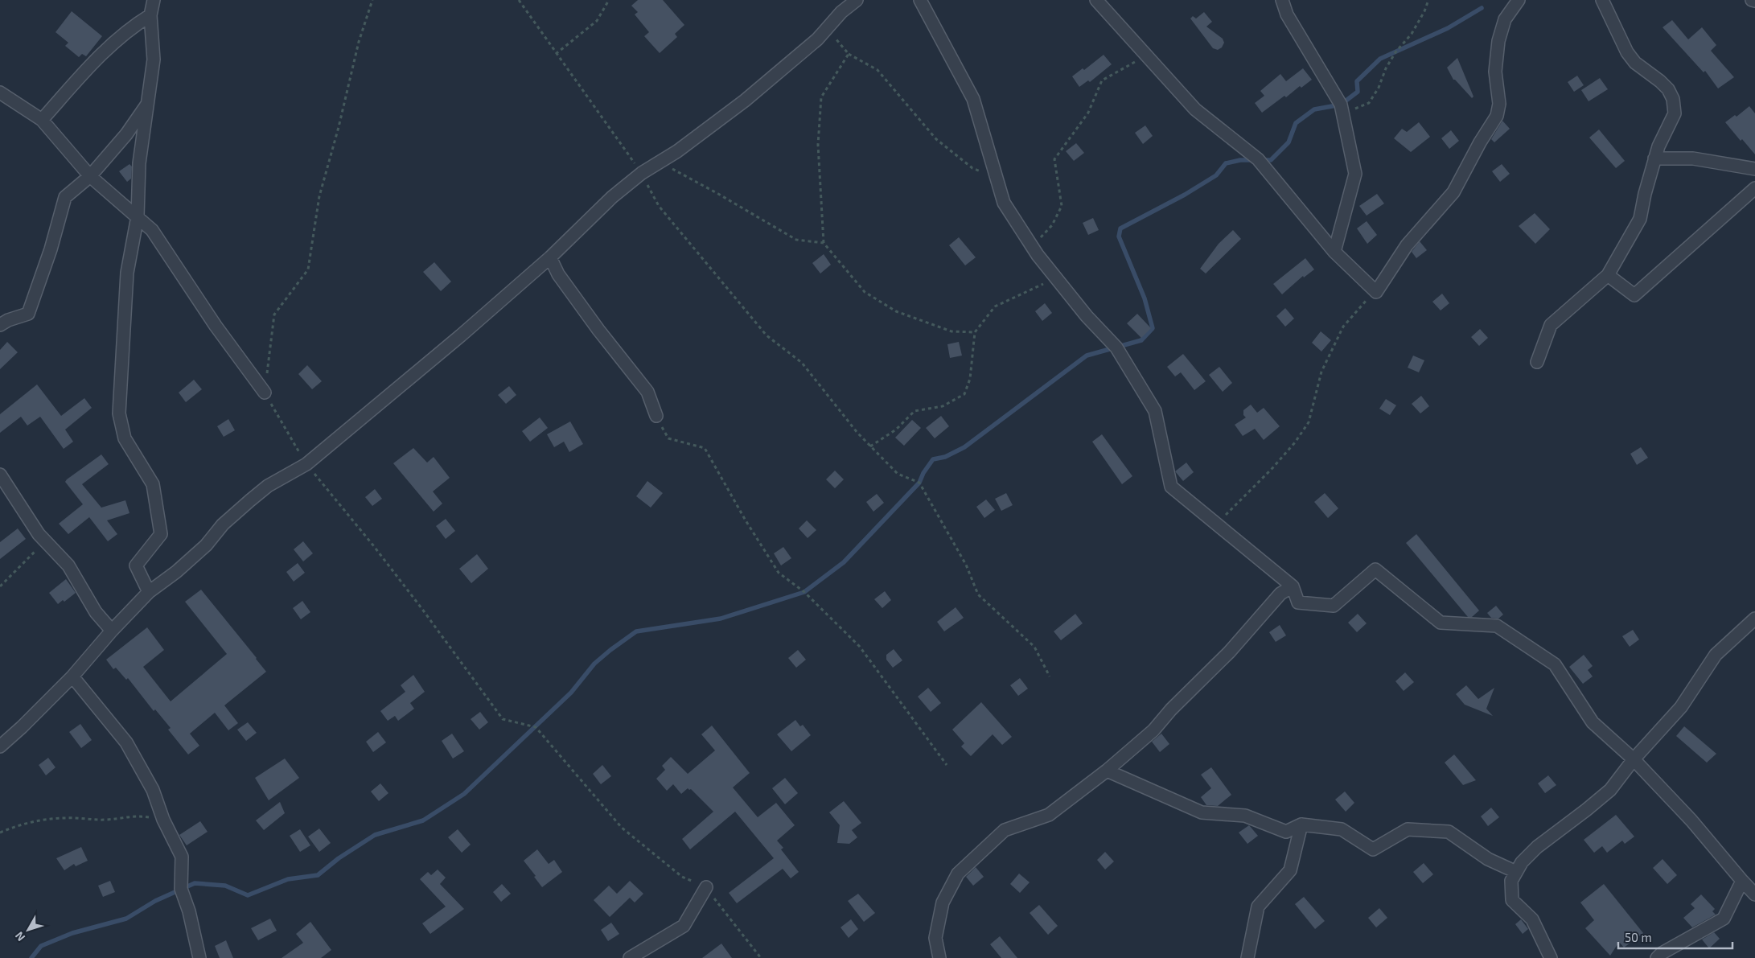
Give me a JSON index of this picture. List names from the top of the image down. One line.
{"scale_bar":"50 m","north":"bottom left"}
